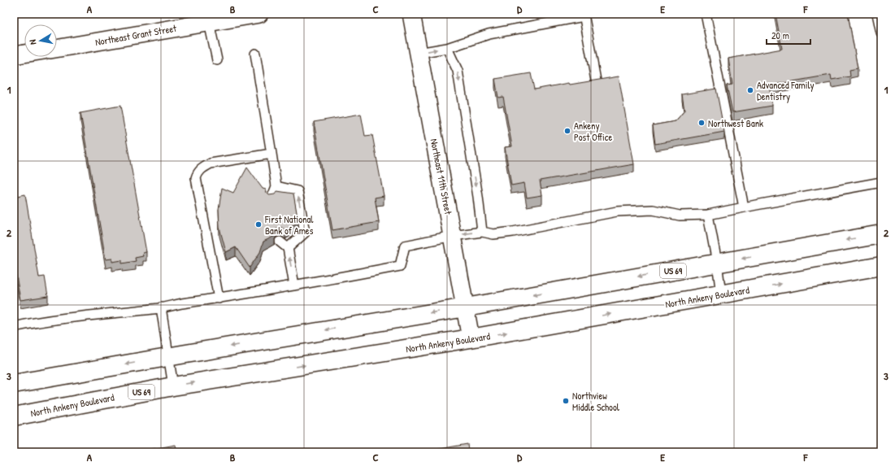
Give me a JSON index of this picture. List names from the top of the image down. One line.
{"streets":{"main road":["US 69","North Ankeny Boulevard"],"street":["Northeast Grant Street","Northeast 11th Street"]},"crossings":[["Northeast 11th Street","US 69"],["Northeast 11th Street","North Ankeny Boulevard"]],"places":["Advanced Family Dentistry","Northwest Bank","Ankeny Post Office","First National Bank of Ames","Northview Middle School"],"scale_bar":"20 m","north":"left","grid":{"columns":["A","B","C","D","E","F"],"rows":["1","2","3"]}}
